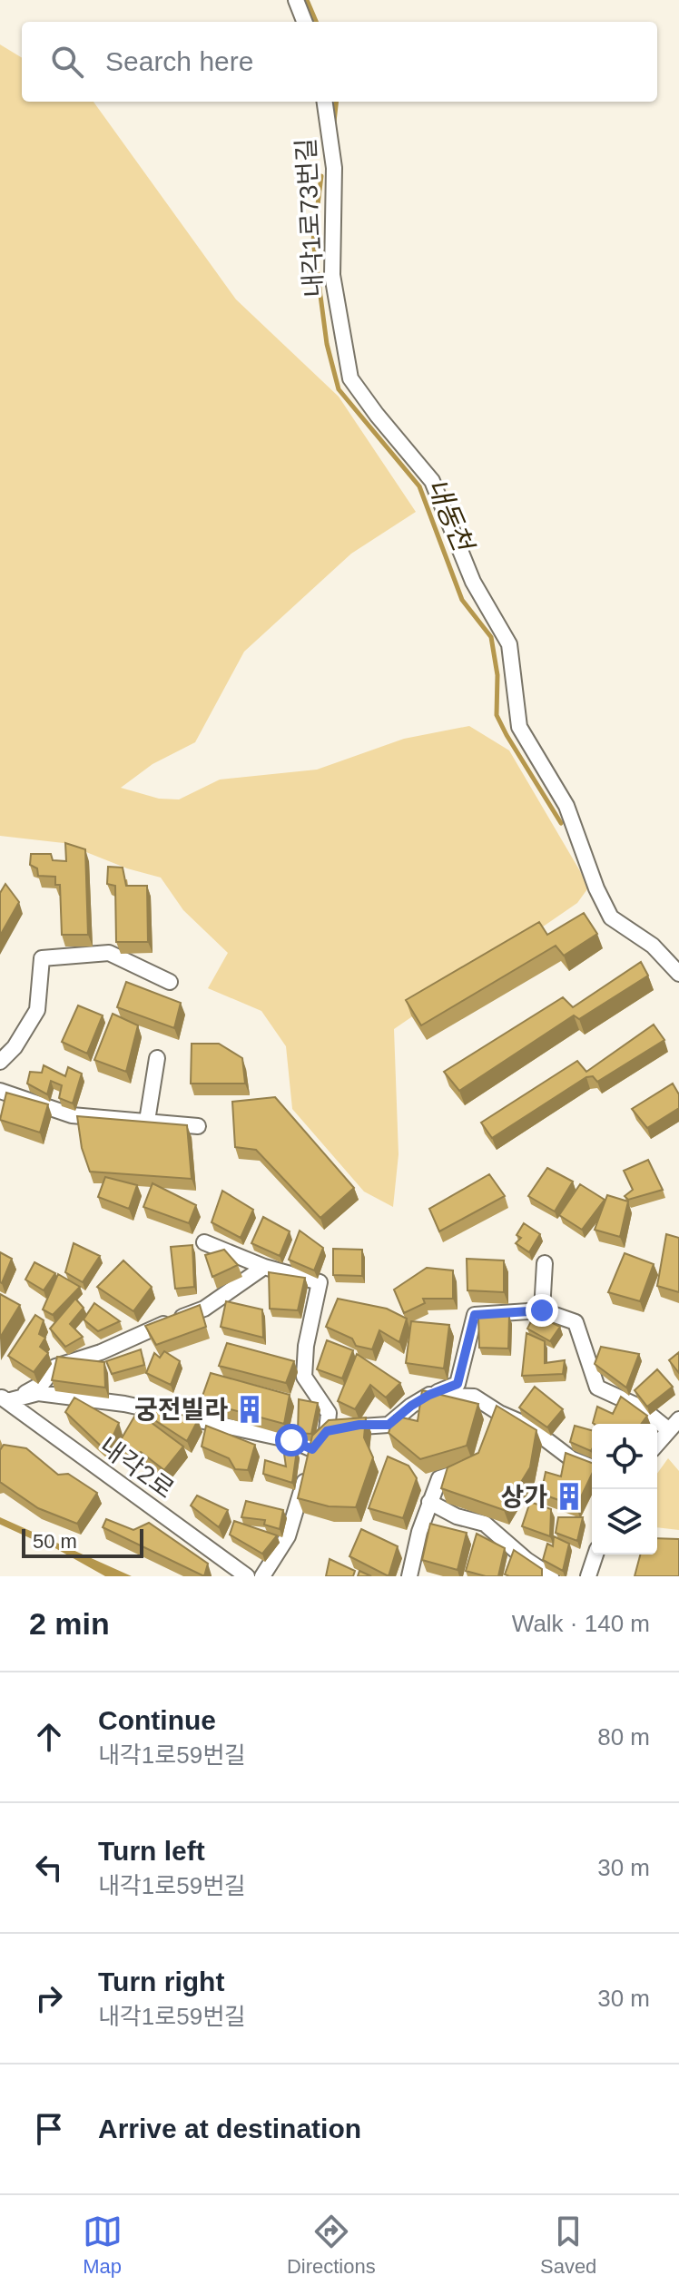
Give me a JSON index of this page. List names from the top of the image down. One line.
{"streets":{"street":["내각1로73번길","내각2로"]},"water":["내동천"],"places":{"building":["궁전빌라","상가"]},"scale_bar":"50 m","page":{"search":"Search here","scale":"50 m","heading":["2 min","Walk · 140 m"],"list":[["Continue","내각1로59번길","80 m"],["Turn left","내각1로59번길","30 m"],["Turn right","내각1로59번길","30 m"],"Arrive at destination"],"nav":["Map","Directions","Saved"]}}
